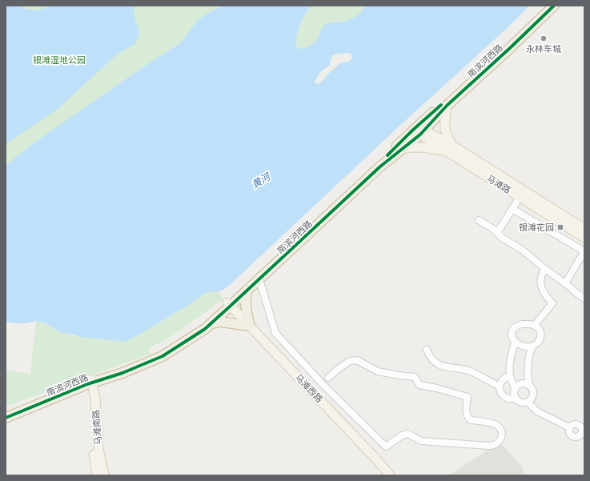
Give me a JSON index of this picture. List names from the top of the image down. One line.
{"streets":{"highway":["南滨河西路"],"main road":["马滩路","马滩西路","马滩南路"]},"crossings":[["南滨河西路","马滩路"],["南滨河西路","马滩西路"],["南滨河西路","马滩南路"]],"water":["黄河"],"parks":["银滩湿地公园"],"places":{"other":["永林车城"],"transit":["银滩花园"]}}
